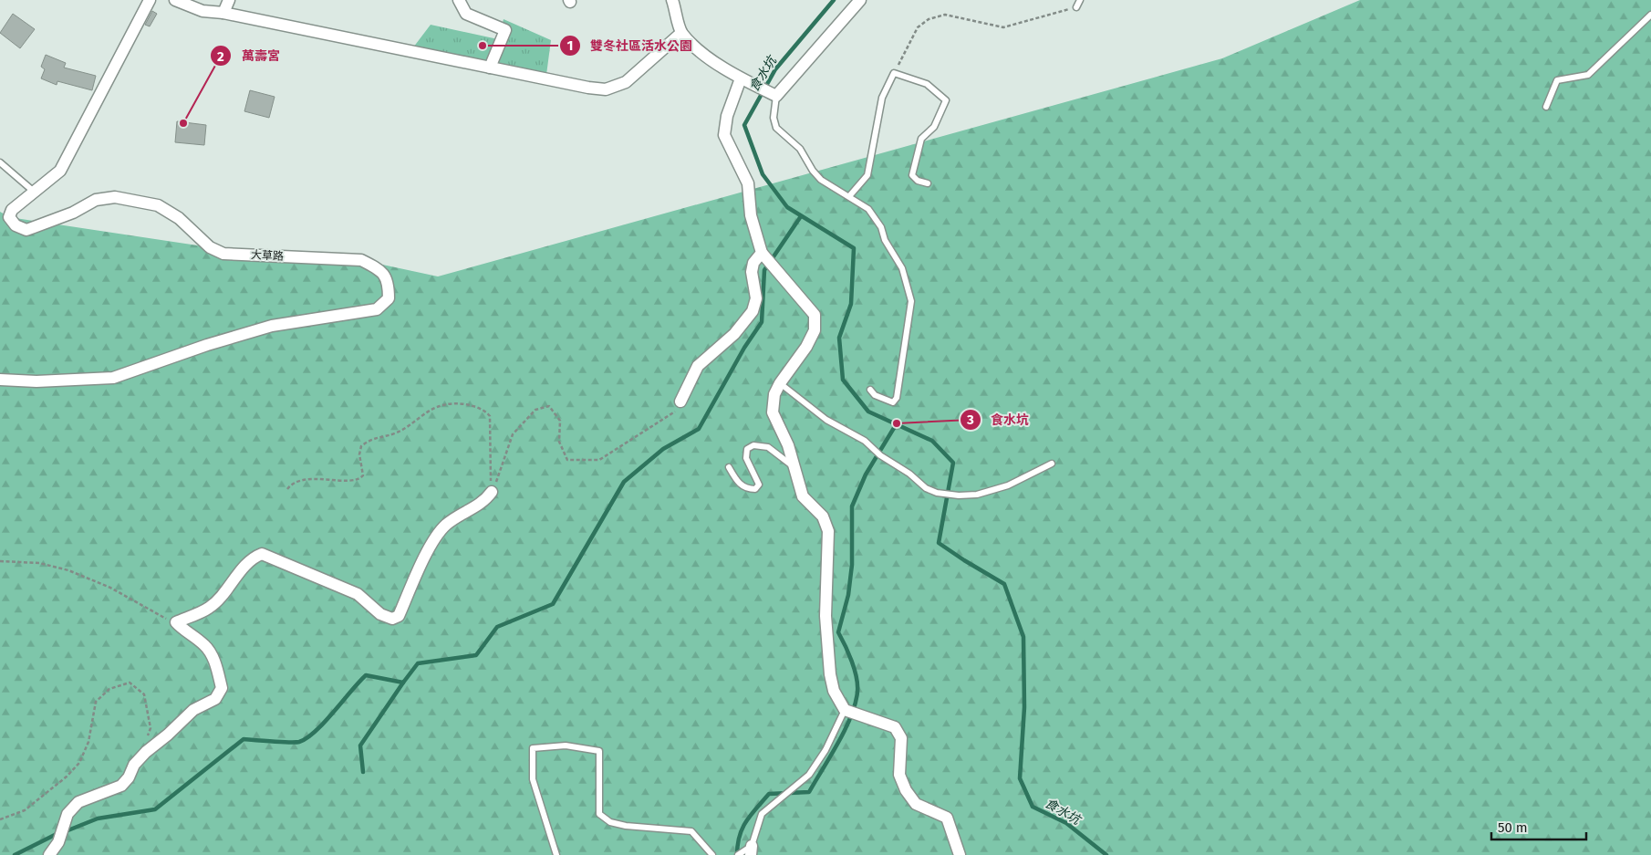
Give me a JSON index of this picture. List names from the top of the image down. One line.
{"streets":{"street":["大草路"]},"water":["食水坑"],"places":["雙冬社區活水公園","萬壽宮","食水坑"],"scale_bar":"50 m"}
